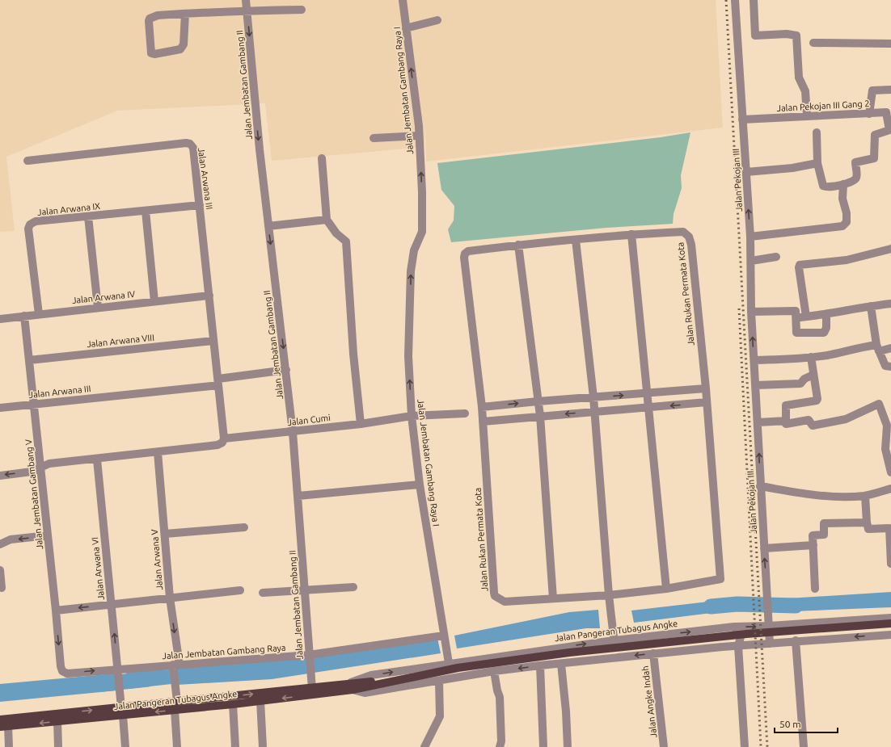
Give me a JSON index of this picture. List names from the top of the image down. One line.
{"streets":{"main road":["Jalan Pangeran Tubagus Angke"],"street":["Jalan Jembatan Gambang II","Jalan Jembatan Gambang Raya I","Jalan Pekojan III Gang 2","Jalan Arwana III","Jalan Pekojan III","Jalan Arwana IX","Jalan Rukan Permata Kota","Jalan Arwana IV","Jalan Arwana VIII","Jalan Cumi","Jalan Jembatan Gambang V","Jalan Arwana V","Jalan Arwana VI","Jalan Jembatan Gambang Raya","Jalan Angke Indah"]},"crossings":[["Jalan Jembatan Gambang II","Jalan Arwana III"],["Jalan Jembatan Gambang II","Jalan Cumi"],["Jalan Jembatan Gambang II","Jalan Pangeran Tubagus Angke"],["Jalan Jembatan Gambang II","Jalan Jembatan Gambang Raya"],["Jalan Jembatan Gambang Raya I","Jalan Cumi"],["Jalan Jembatan Gambang Raya I","Jalan Pangeran Tubagus Angke"],["Jalan Jembatan Gambang Raya I","Jalan Jembatan Gambang Raya"],["Jalan Pekojan III Gang 2","Jalan Pekojan III"],["Jalan Arwana III","Jalan Arwana IX"],["Jalan Arwana III","Jalan Arwana IV"],["Jalan Arwana III","Jalan Arwana VIII"],["Jalan Arwana III","Jalan Cumi"],["Jalan Arwana III","Jalan Jembatan Gambang V"],["Jalan Pekojan III","Jalan Pangeran Tubagus Angke"],["Jalan Arwana IX","Jalan Arwana IV"],["Jalan Arwana IV","Jalan Jembatan Gambang V"],["Jalan Arwana VIII","Jalan Jembatan Gambang V"],["Jalan Cumi","Jalan Jembatan Gambang V"],["Jalan Cumi","Jalan Arwana V"],["Jalan Cumi","Jalan Arwana VI"],["Jalan Jembatan Gambang V","Jalan Jembatan Gambang Raya"],["Jalan Arwana V","Jalan Pangeran Tubagus Angke"],["Jalan Arwana V","Jalan Jembatan Gambang Raya"],["Jalan Arwana VI","Jalan Pangeran Tubagus Angke"],["Jalan Arwana VI","Jalan Jembatan Gambang Raya"],["Jalan Pangeran Tubagus Angke","Jalan Angke Indah"]],"one_way":["Jalan Pekojan III"],"scale_bar":"50 m"}
